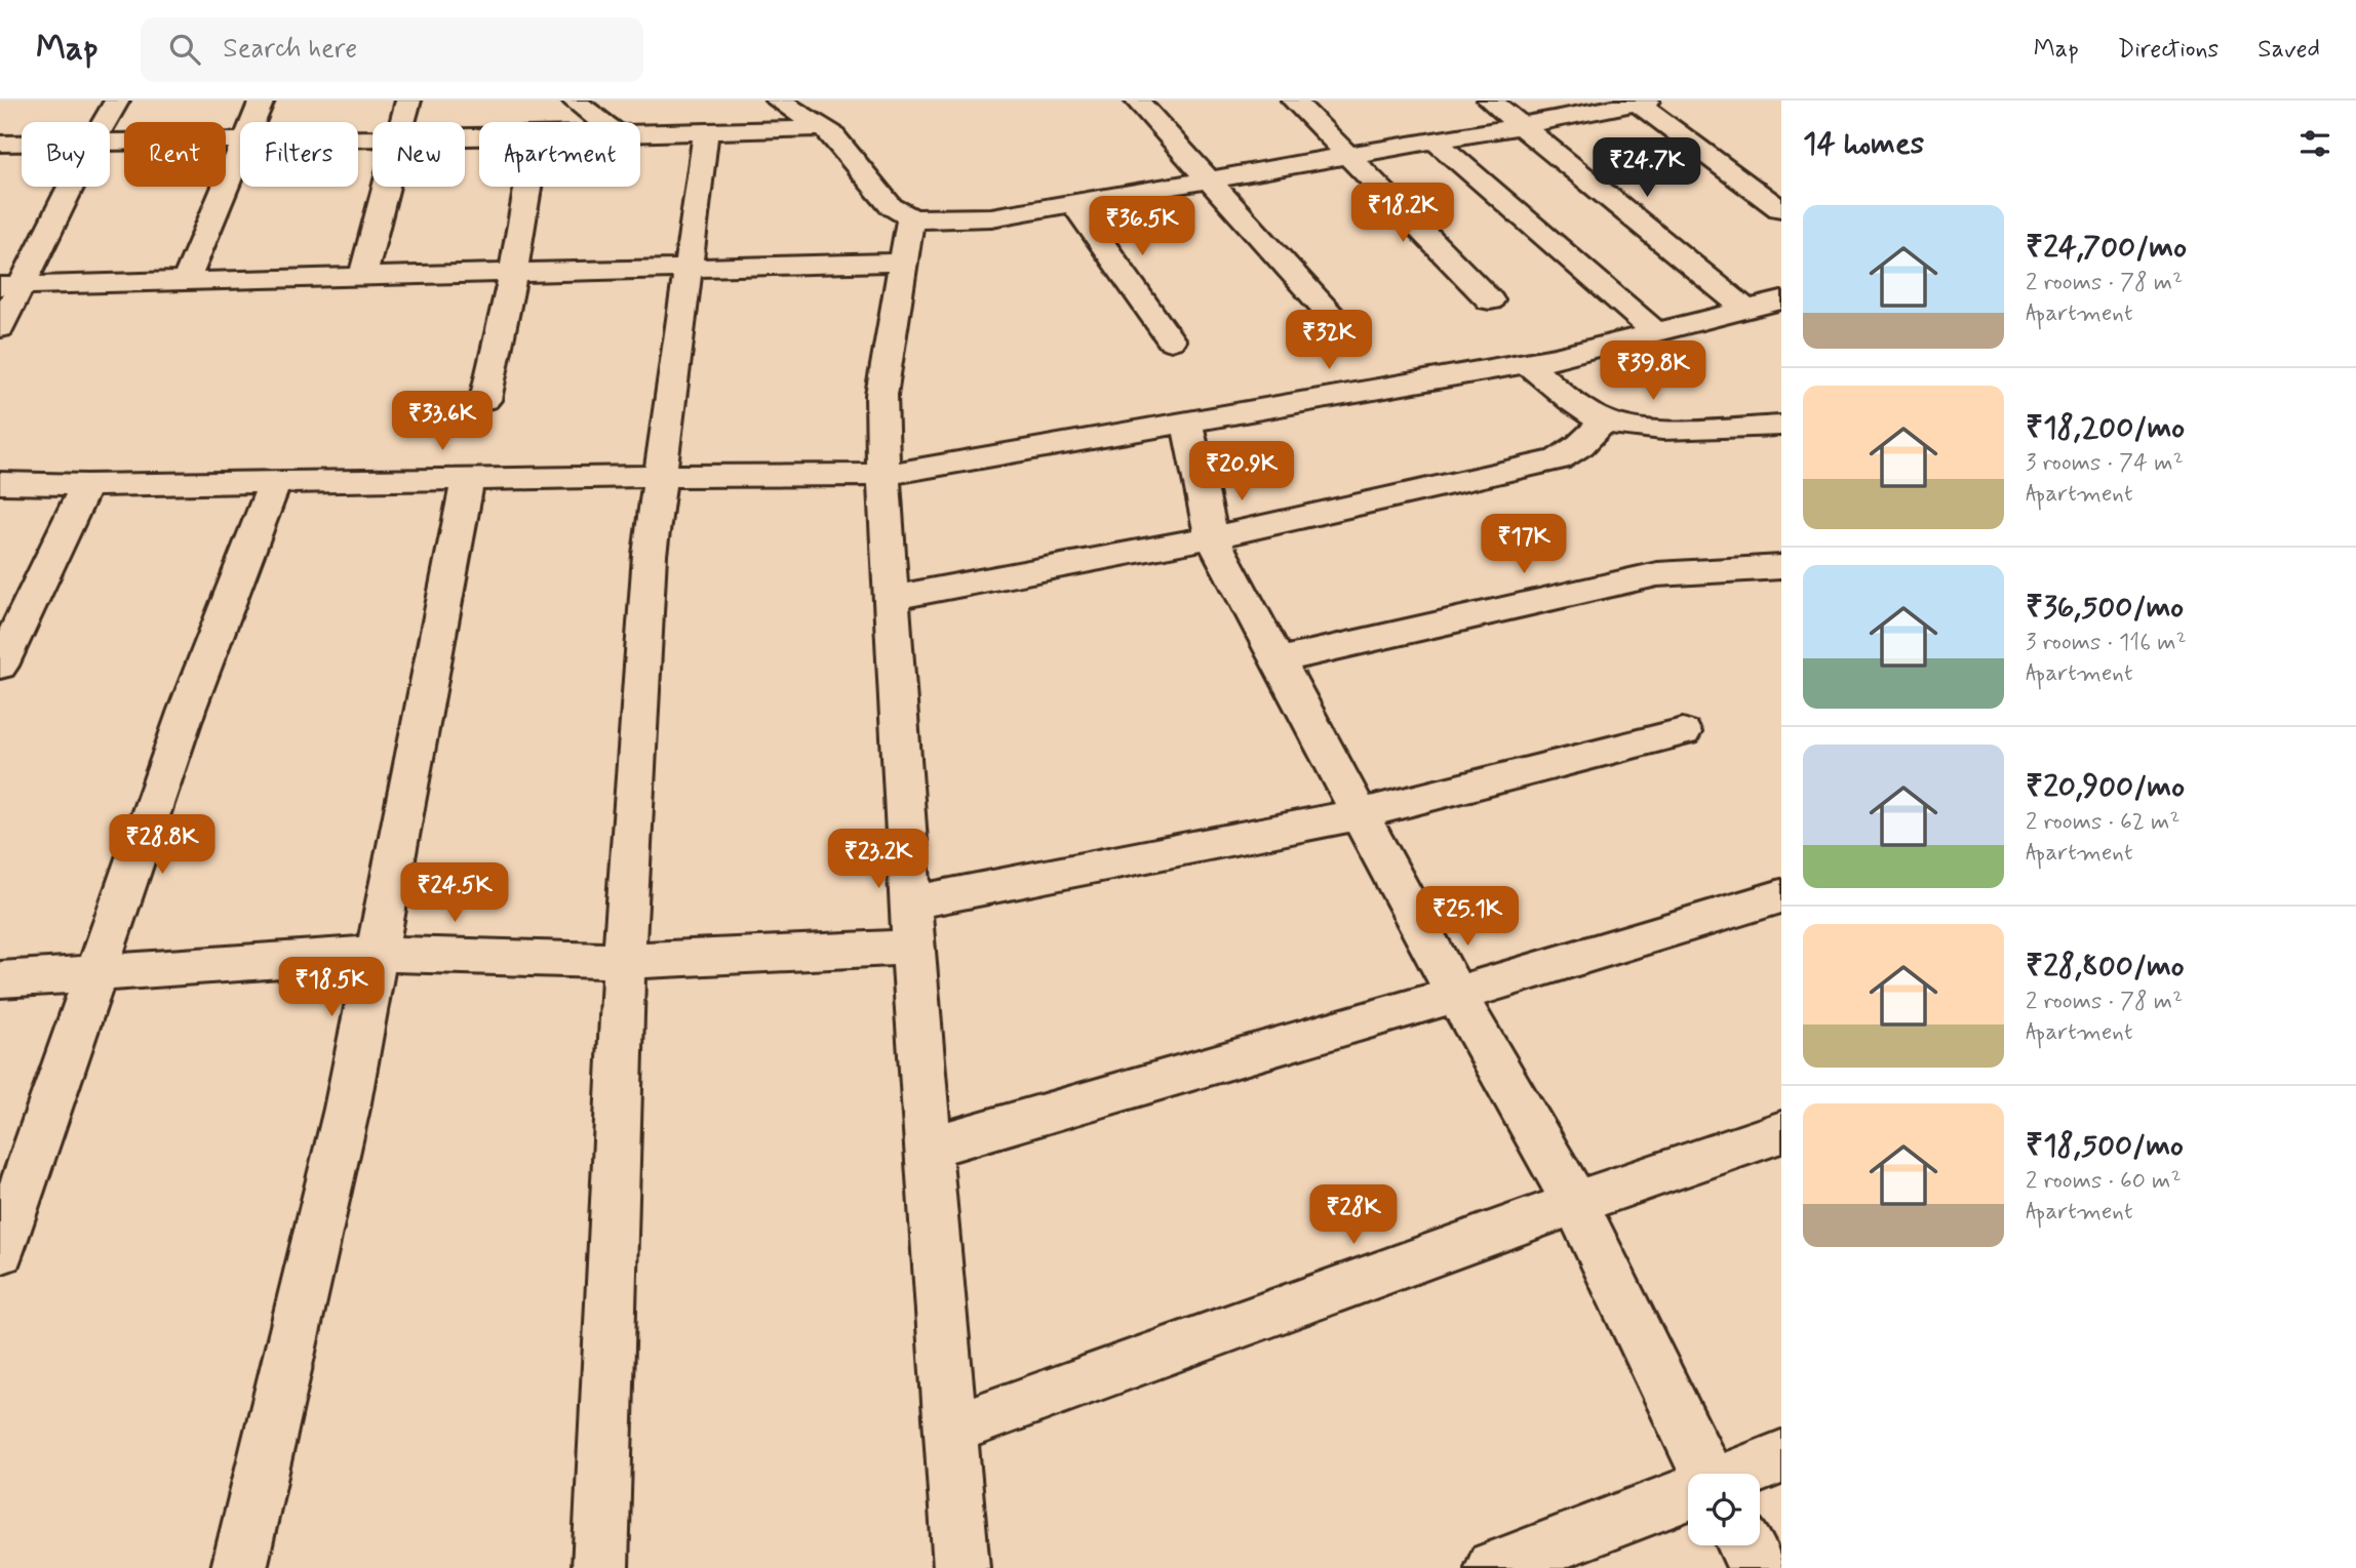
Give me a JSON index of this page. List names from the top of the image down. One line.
{"page":{"header":"Map","search":"Search here","nav":["Map","Directions","Saved"],"heading":"14 homes","chip":["Buy","Rent","Filters","New","Apartment"],"price":["₹24.7K","₹18.2K","₹36.5K","₹32K","₹39.8K","₹33.6K","₹20.9K","₹17K","₹28.8K","₹23.2K","₹24.5K","₹25.1K","₹18.5K","₹28K"],"list":[{"name":"₹24,700/mo","note":"2 rooms · 78 m² · Apartment"},{"name":"₹18,200/mo","note":"3 rooms · 74 m² · Apartment"},{"name":"₹36,500/mo","note":"3 rooms · 116 m² · Apartment"},{"name":"₹20,900/mo","note":"2 rooms · 62 m² · Apartment"},{"name":"₹28,800/mo","note":"2 rooms · 78 m² · Apartment"},{"name":"₹18,500/mo","note":"2 rooms · 60 m² · Apartment"}]}}
